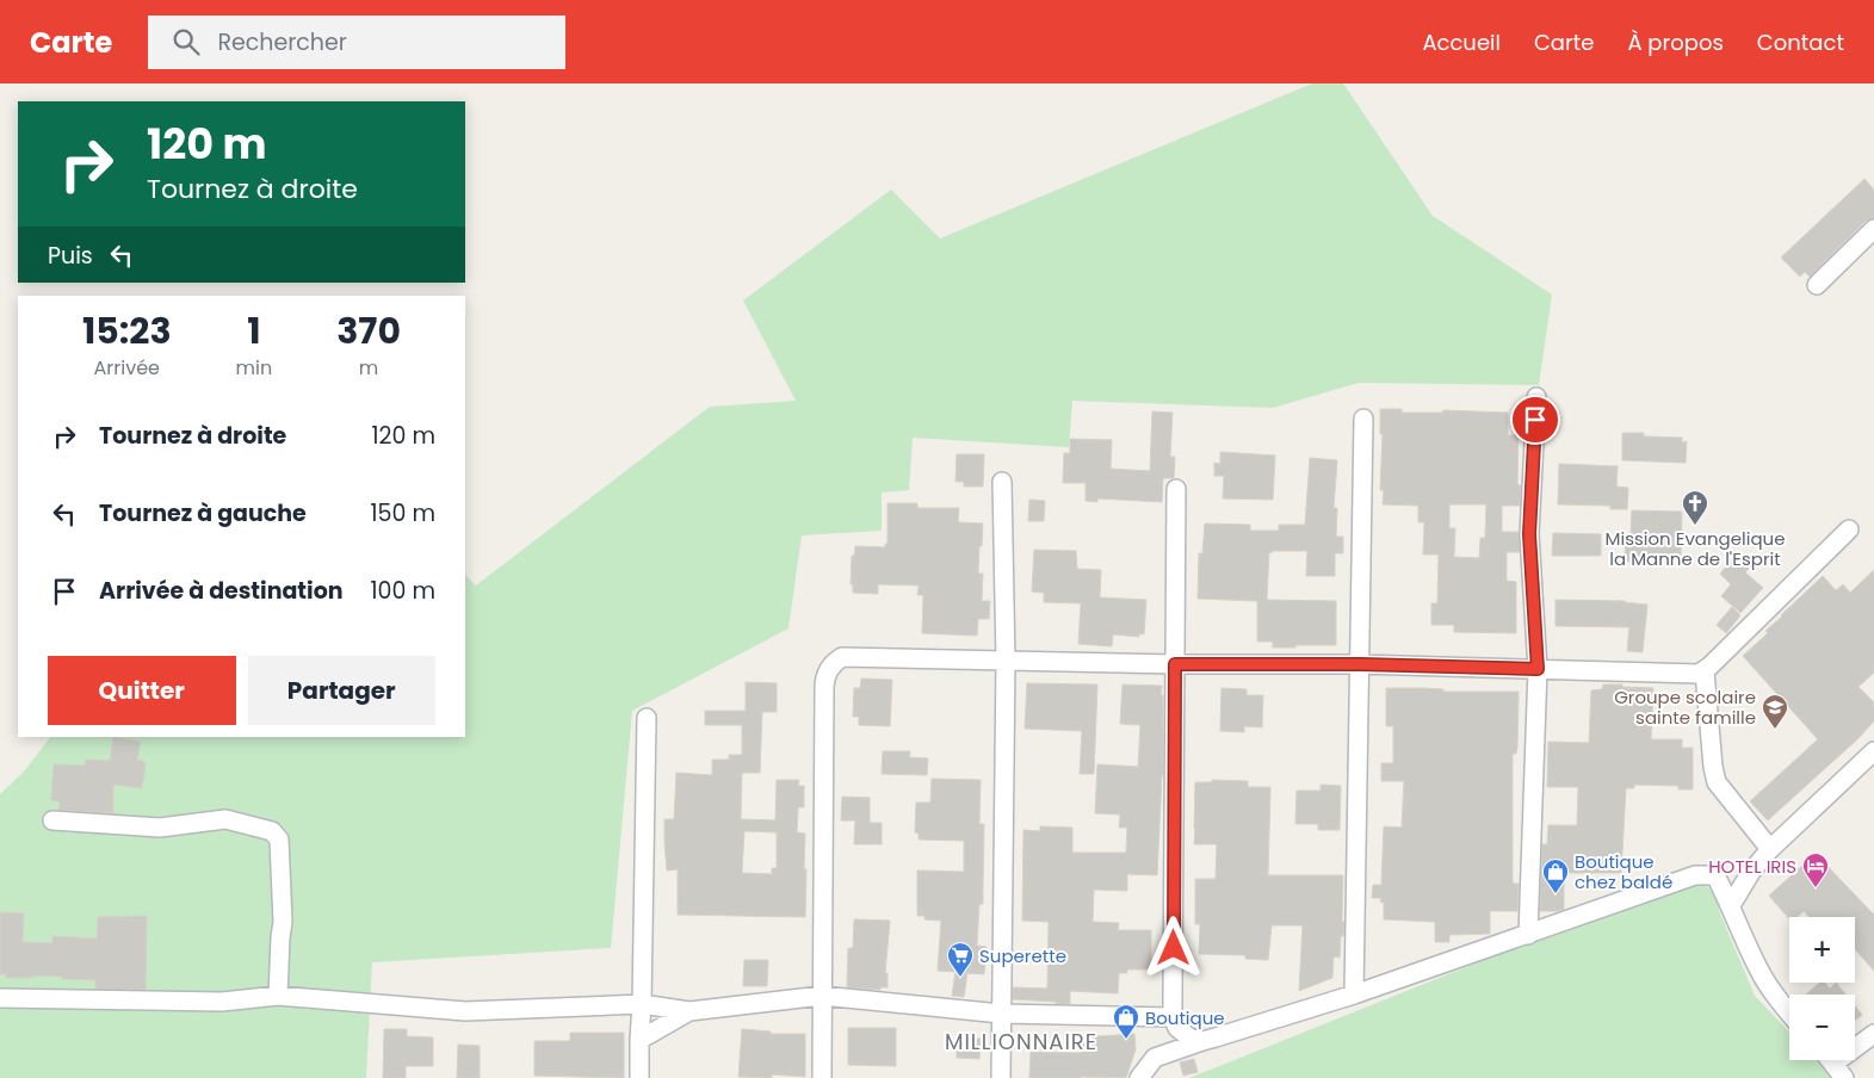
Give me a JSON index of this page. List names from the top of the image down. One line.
{"districts":["MILLIONNAIRE"],"places":{"church":["Mission Evangelique la Manne de l'Esprit"],"school or university":["Groupe scolaire sainte famille"],"hotel":["HOTEL IRIS"],"shop":["Boutique chez baldé","Boutique"],"supermarket":["Superette"]},"page":{"header":"Carte","search":"Rechercher","nav":["Accueil","Carte","À propos","Contact"],"turn":["120 m","Tournez à droite"],"then":"Puis","eta":["15:23","Arrivée","1","min","370","m"],"list":[{"name":"Tournez à droite","value":"120 m"},{"name":"Tournez à gauche","value":"150 m"},{"name":"Arrivée à destination","value":"100 m"}],"buttons":["Quitter","Partager"],"map_buttons":["+","−"]}}
